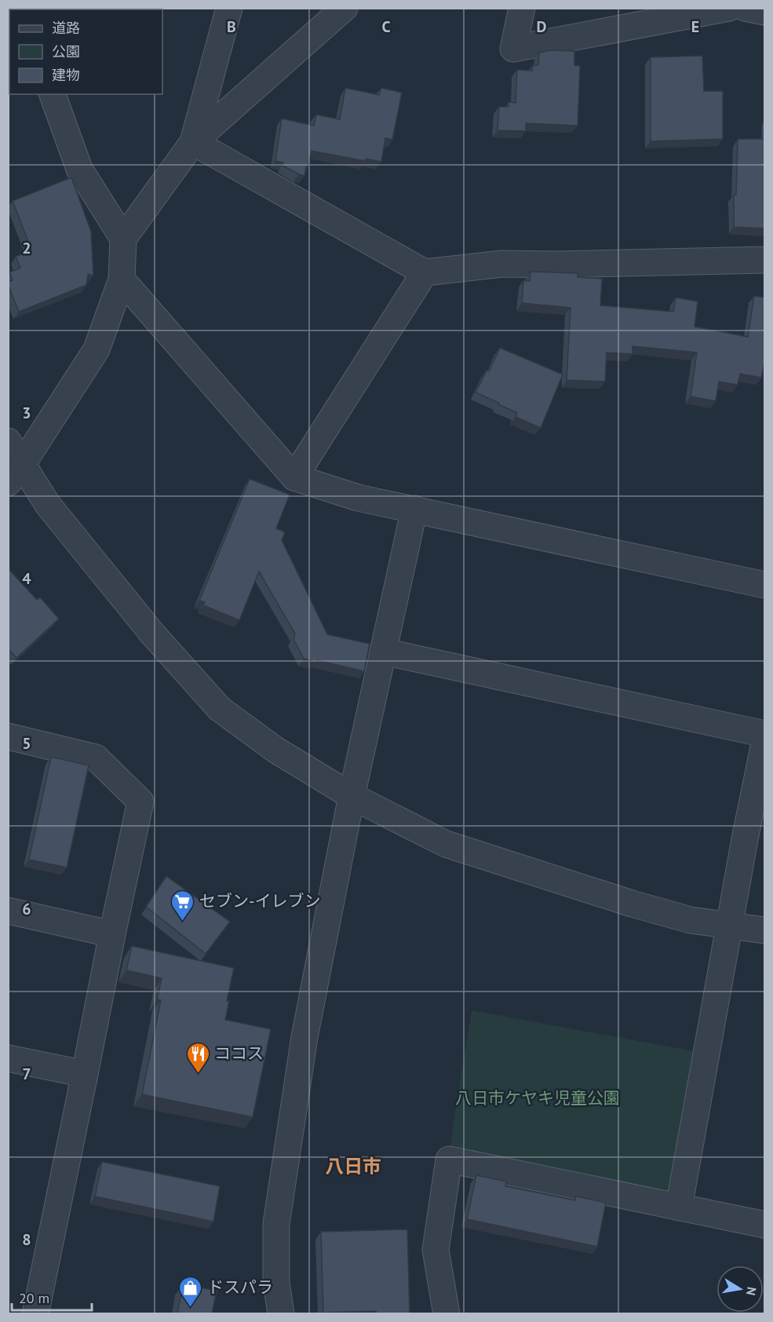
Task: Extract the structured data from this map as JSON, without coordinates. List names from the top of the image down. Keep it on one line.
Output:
{"districts":["八日市"],"parks":["八日市ケヤキ児童公園"],"places":{"supermarket":["セブン-イレブン"],"restaurant":["ココス"],"shop":["ドスパラ"]},"legend":["道路","公園","建物"],"scale_bar":"20 m","north":"right","grid":{"columns":["B","C","D","E"],"rows":["2","3","4","5","6","7","8"]}}
